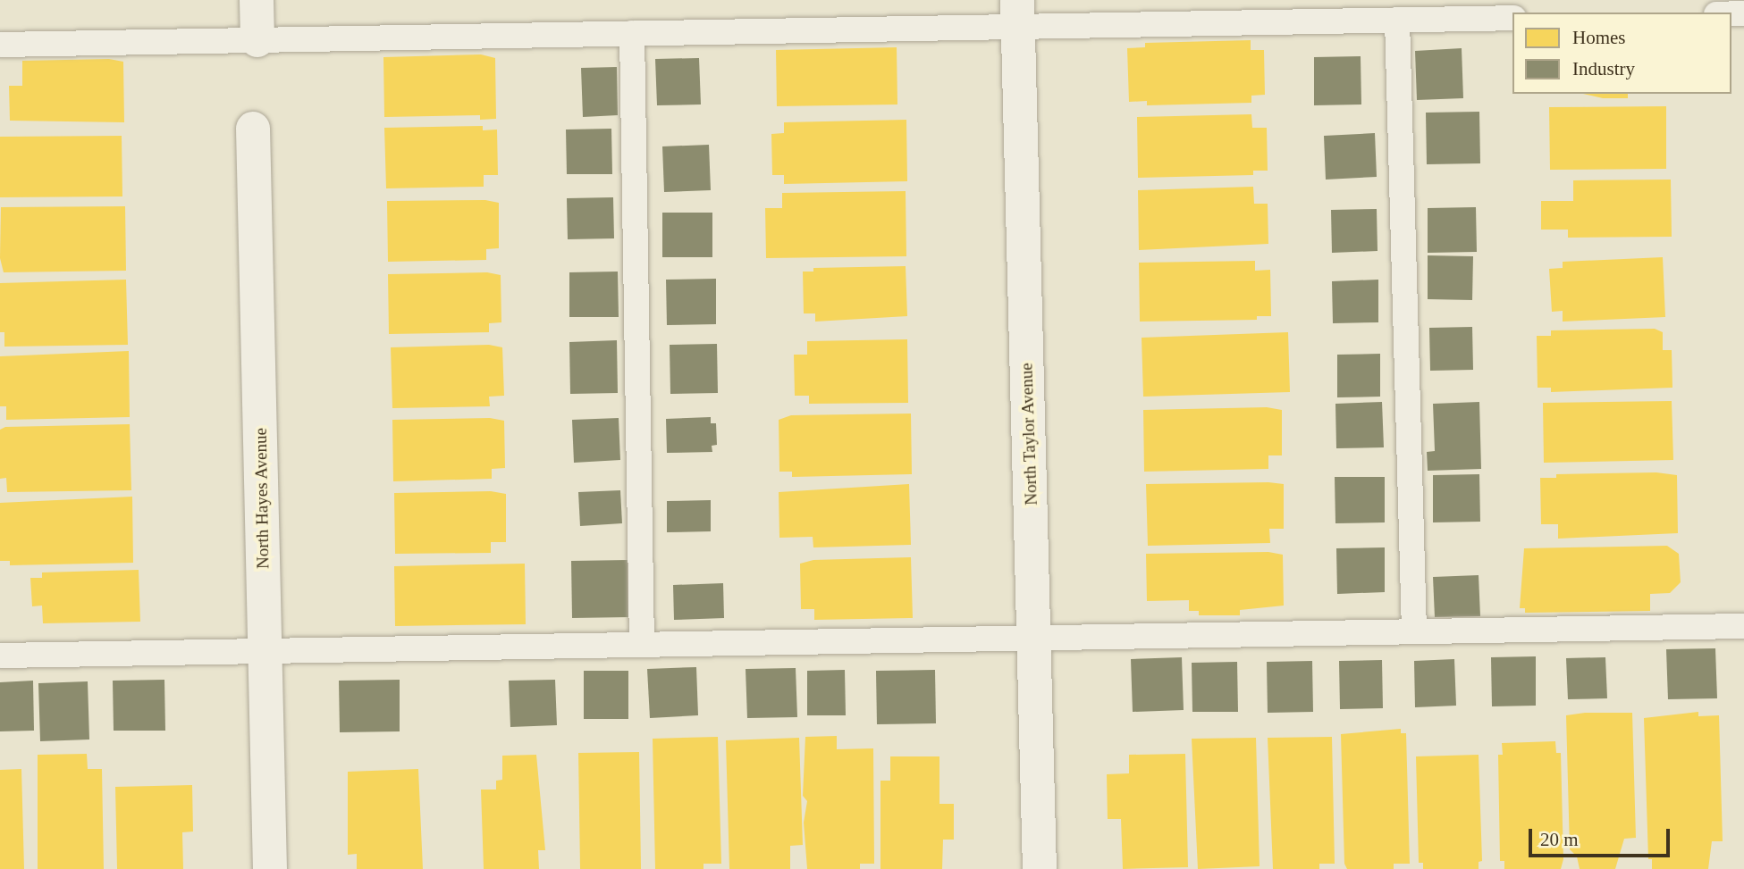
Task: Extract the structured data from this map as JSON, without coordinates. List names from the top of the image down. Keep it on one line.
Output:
{"streets":{"street":["North Taylor Avenue","North Hayes Avenue"]},"legend":["Homes","Industry"],"scale_bar":"20 m"}
